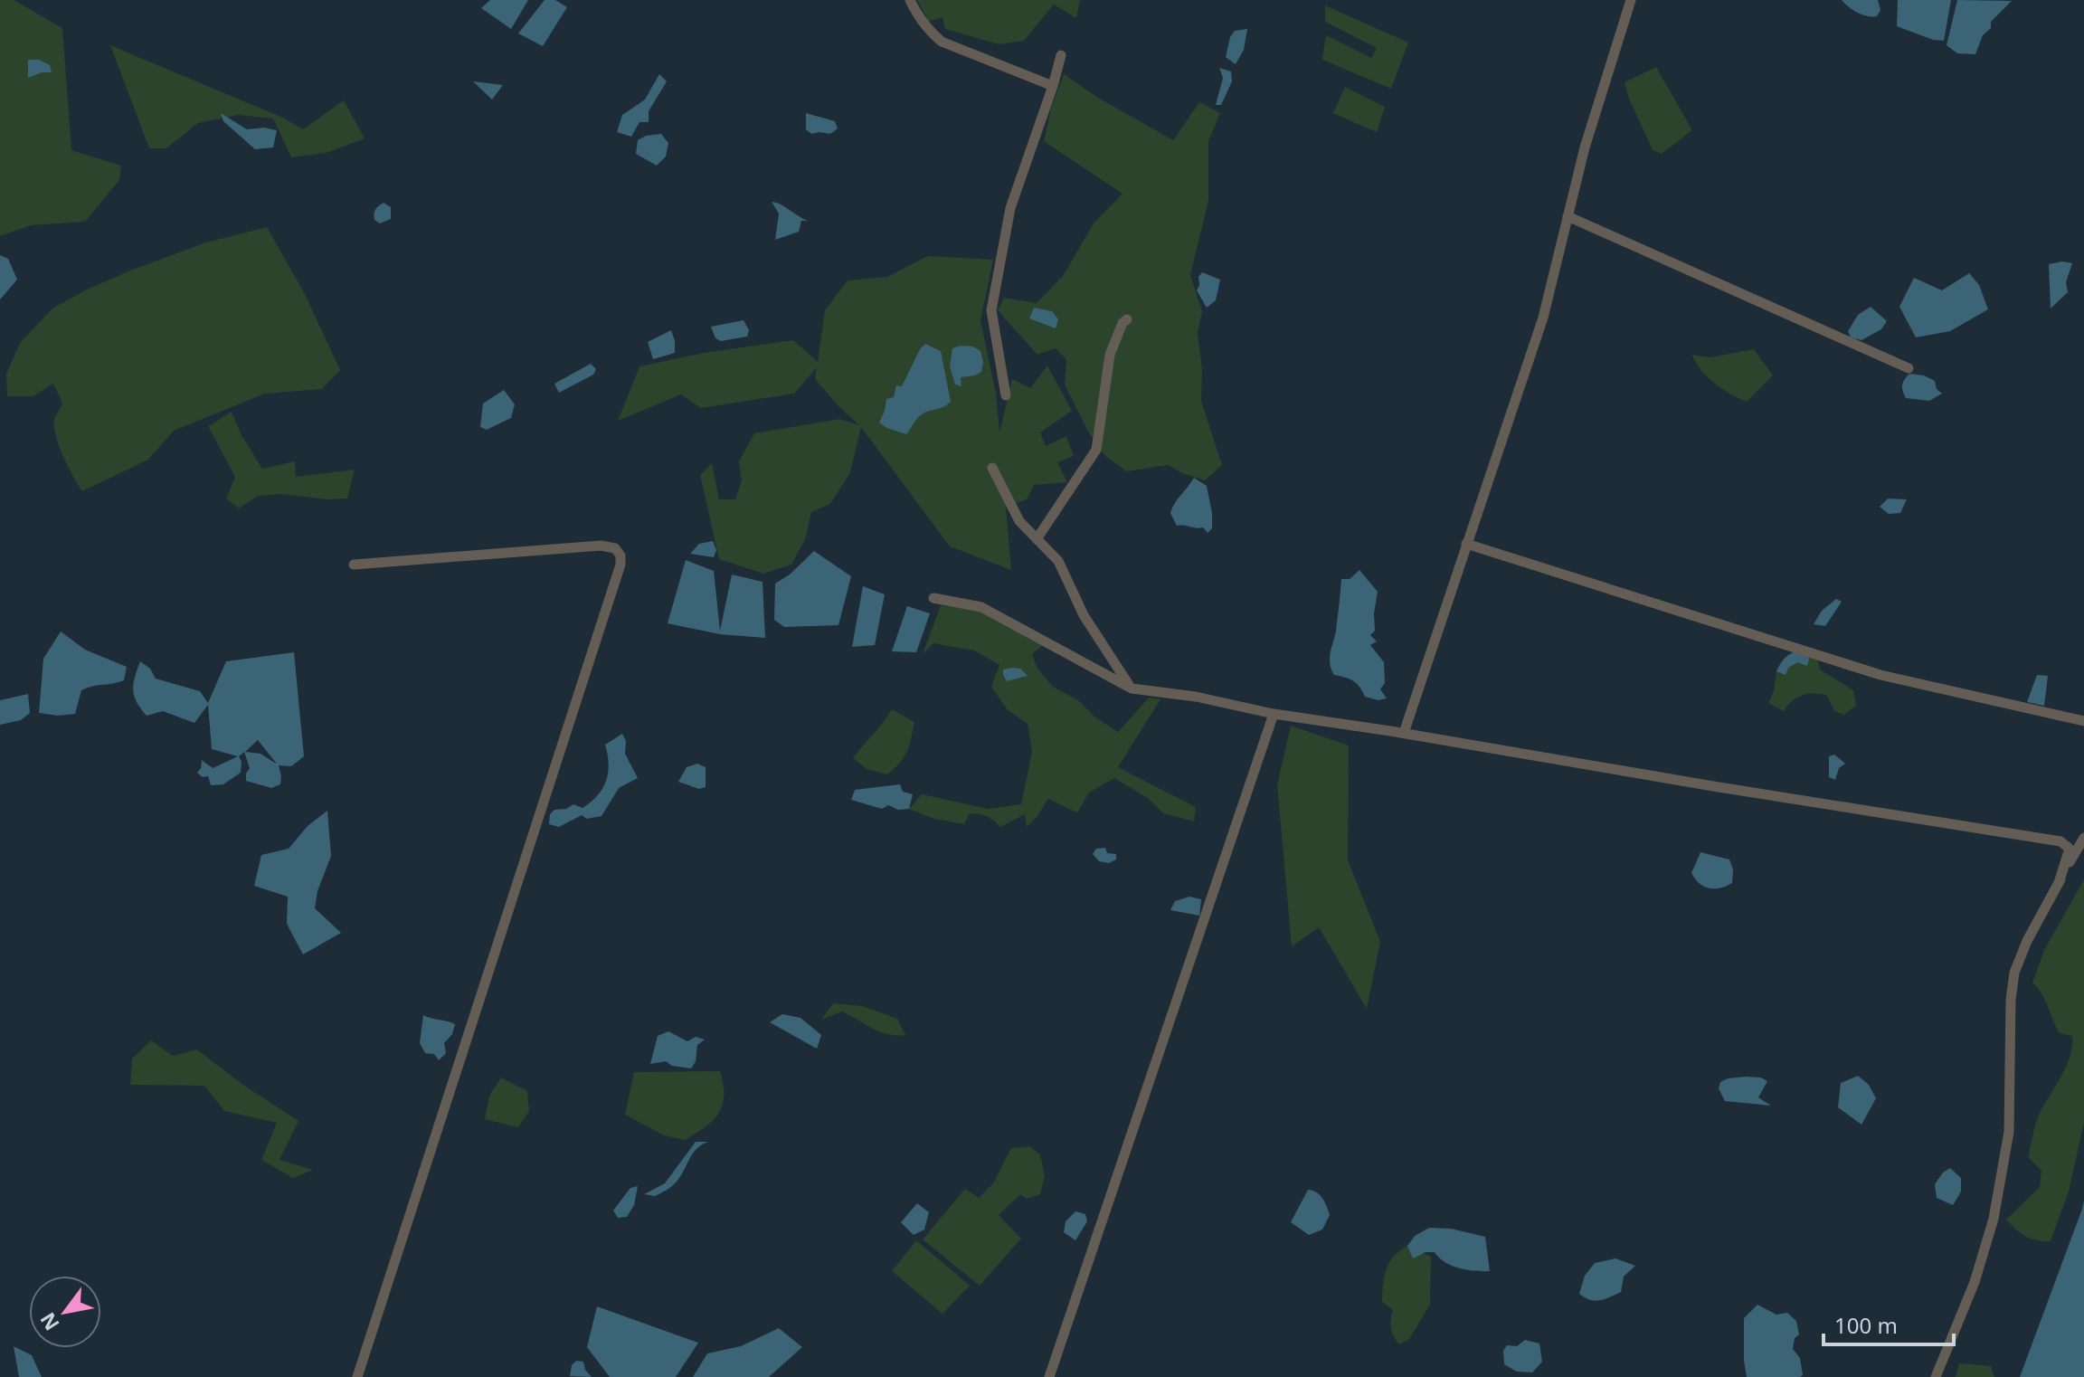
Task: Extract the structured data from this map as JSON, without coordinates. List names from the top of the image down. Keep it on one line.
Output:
{"scale_bar":"100 m","north":"bottom left"}
